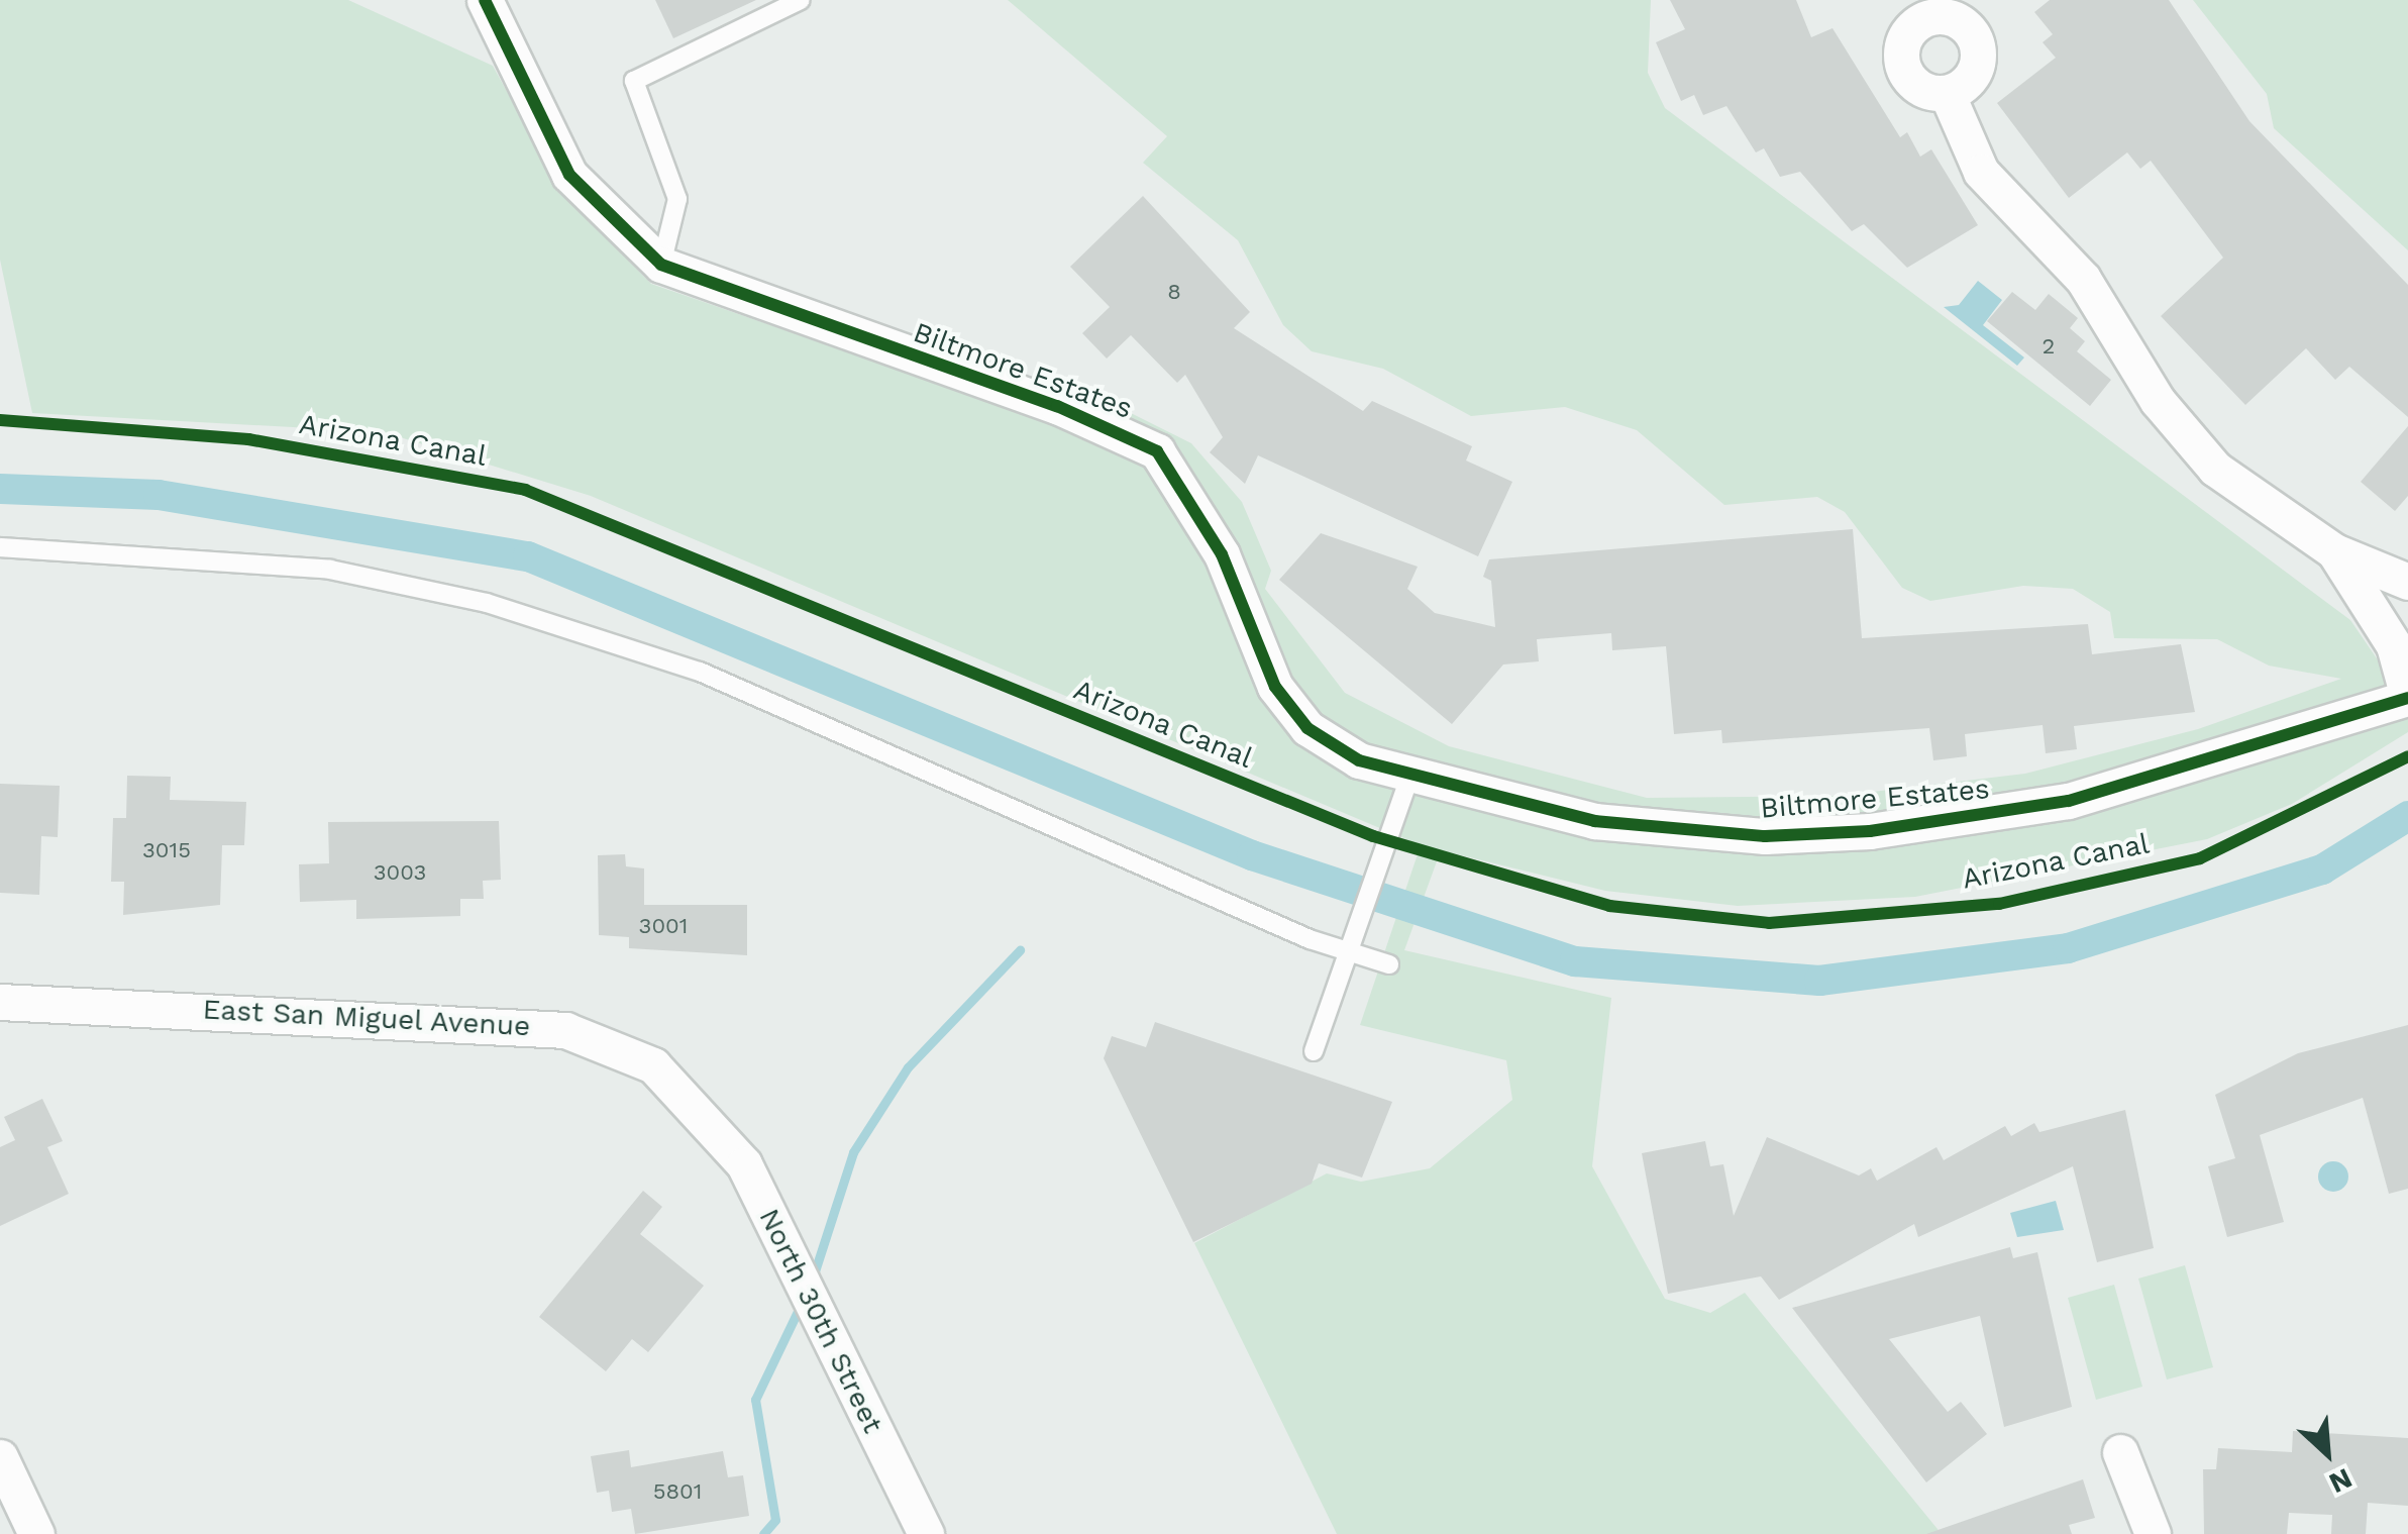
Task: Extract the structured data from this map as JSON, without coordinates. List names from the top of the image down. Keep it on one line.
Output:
{"streets":{"street":["Biltmore Estates","East San Miguel Avenue","North 30th Street"],"cycle path":["Arizona Canal"]},"crossings":[["East San Miguel Avenue","North 30th Street"]],"house_numbers":["8","2","3015","3003","3001","5801"],"north":"bottom right"}
